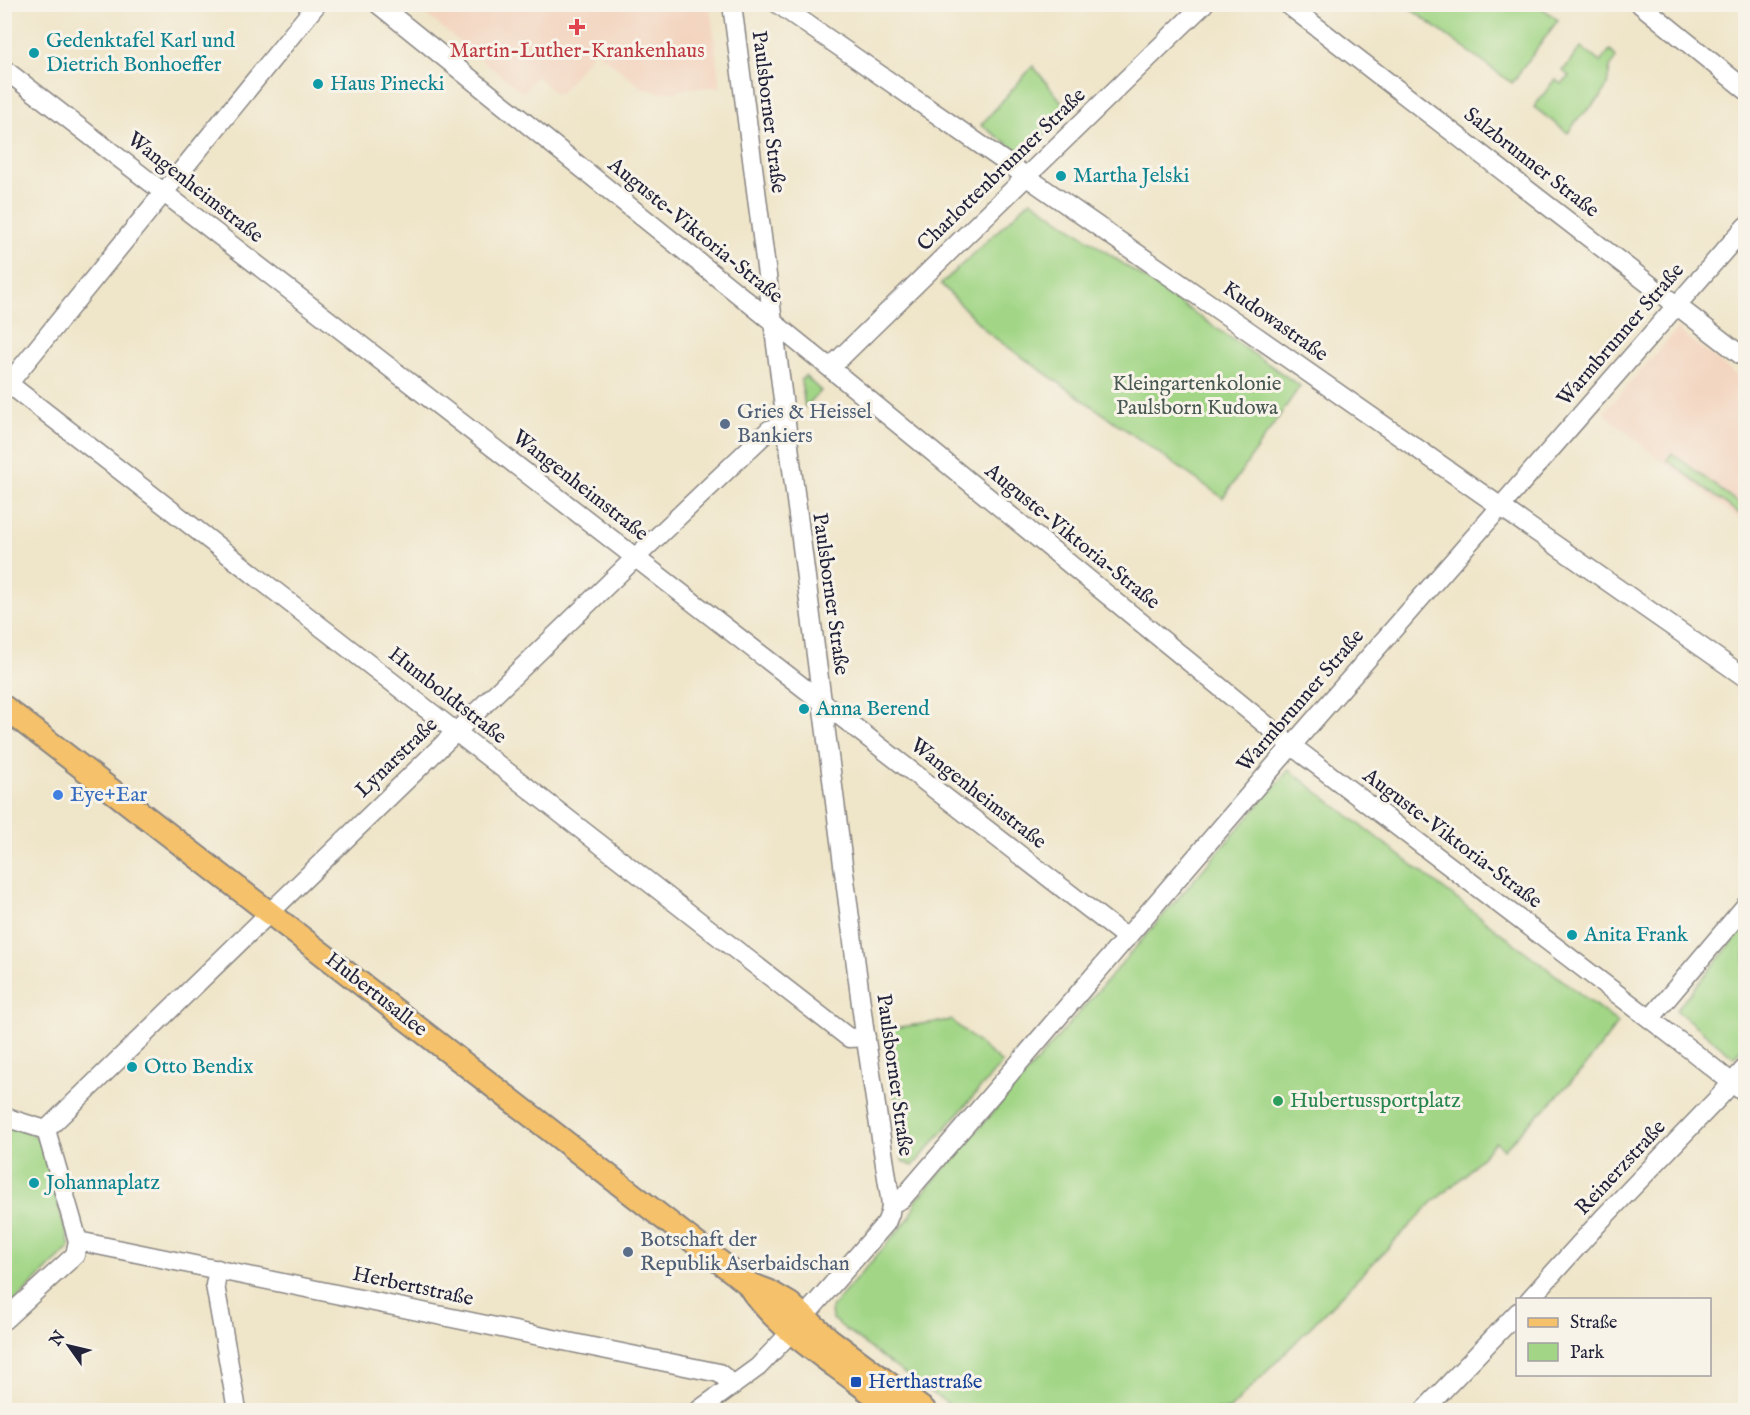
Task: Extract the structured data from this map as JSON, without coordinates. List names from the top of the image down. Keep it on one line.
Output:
{"streets":{"main road":["Hubertusallee"],"street":["Paulsborner Straße","Salzbrunner Straße","Charlottenbrunner Straße","Wangenheimstraße","Auguste-Viktoria-Straße","Kudowastraße","Warmbrunner Straße","Humboldtstraße","Lynarstraße","Reinerzstraße","Herbertstraße"]},"crossings":[["Paulsborner Straße","Wangenheimstraße"],["Paulsborner Straße","Auguste-Viktoria-Straße"],["Paulsborner Straße","Warmbrunner Straße"],["Paulsborner Straße","Humboldtstraße"],["Paulsborner Straße","Lynarstraße"],["Paulsborner Straße","Hubertusallee"],["Salzbrunner Straße","Warmbrunner Straße"],["Charlottenbrunner Straße","Auguste-Viktoria-Straße"],["Charlottenbrunner Straße","Kudowastraße"],["Wangenheimstraße","Warmbrunner Straße"],["Wangenheimstraße","Lynarstraße"],["Auguste-Viktoria-Straße","Warmbrunner Straße"],["Auguste-Viktoria-Straße","Reinerzstraße"],["Kudowastraße","Warmbrunner Straße"],["Humboldtstraße","Lynarstraße"],["Lynarstraße","Hubertusallee"]],"parks":["Kleingartenkolonie Paulsborn Kudowa"],"places":{"health":["Martin-Luther-Krankenhaus"],"other":["Gedenktafel Karl und Dietrich Bonhoeffer","Haus Pinecki","Martha Jelski","Gries & Heissel Bankiers","Anna Berend","Eye+Ear","Anita Frank","Otto Bendix","Hubertussportplatz","Johannaplatz","Botschaft der Republik Aserbaidschan"],"transit":["Herthastraße"]},"legend":["Straße","Park"],"north":"top left"}
